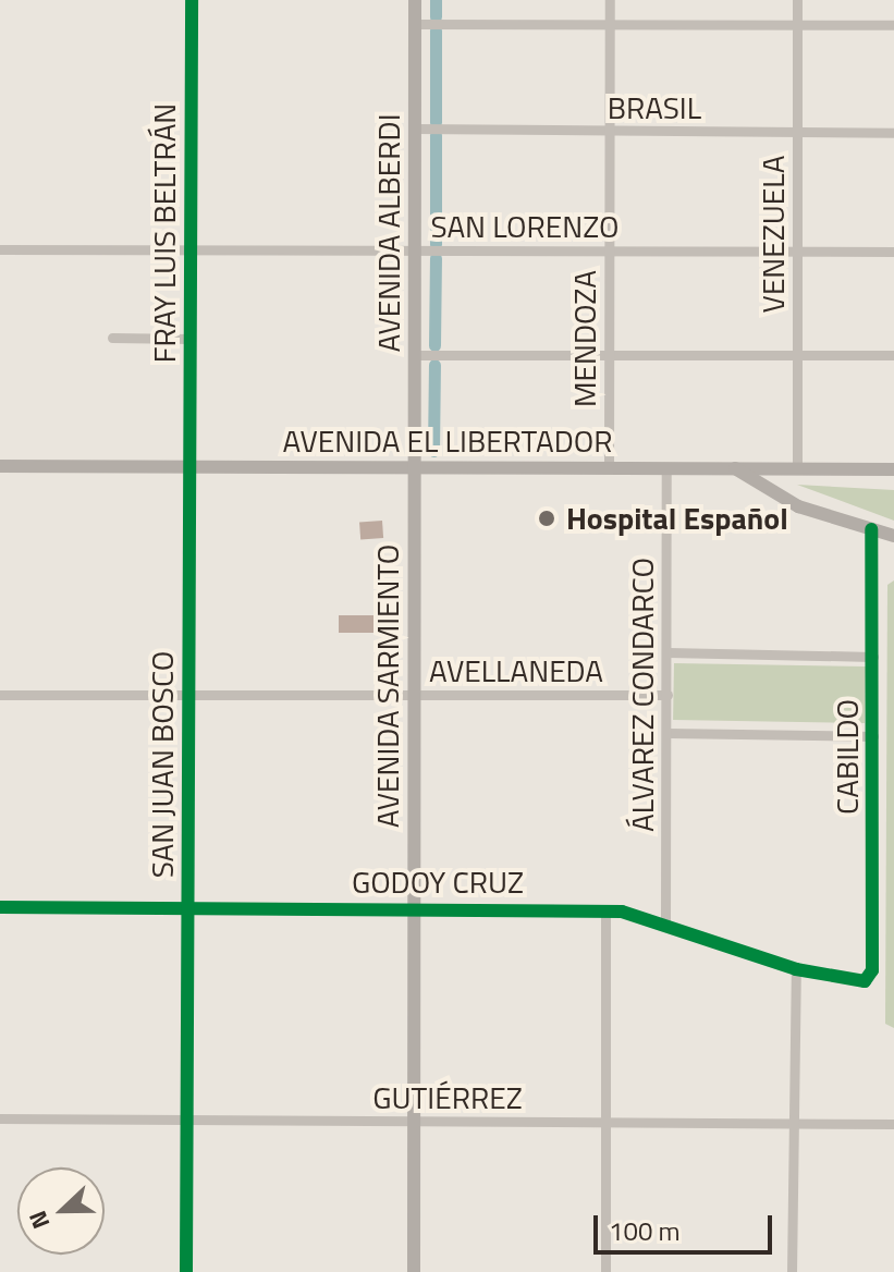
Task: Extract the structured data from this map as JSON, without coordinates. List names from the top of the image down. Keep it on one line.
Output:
{"streets":{"main road":["AVENIDA ALBERDI","AVENIDA EL LIBERTADOR","AVENIDA SARMIENTO"],"street":["BRASIL","SAN LORENZO","FRAY LUIS BELTRÁN","VENEZUELA","MENDOZA","AVELLANEDA","ÁLVAREZ CONDARCO","CABILDO","SAN JUAN BOSCO","GODOY CRUZ","GUTIÉRREZ"]},"crossings":[["BRASIL","AVENIDA ALBERDI"],["BRASIL","VENEZUELA"],["BRASIL","MENDOZA"],["SAN LORENZO","FRAY LUIS BELTRÁN"],["SAN LORENZO","AVENIDA ALBERDI"],["SAN LORENZO","VENEZUELA"],["SAN LORENZO","MENDOZA"],["FRAY LUIS BELTRÁN","AVENIDA EL LIBERTADOR"],["FRAY LUIS BELTRÁN","SAN JUAN BOSCO"],["AVENIDA ALBERDI","AVENIDA EL LIBERTADOR"],["AVENIDA ALBERDI","AVENIDA SARMIENTO"],["VENEZUELA","AVENIDA EL LIBERTADOR"],["MENDOZA","AVENIDA EL LIBERTADOR"],["AVENIDA EL LIBERTADOR","AVENIDA SARMIENTO"],["AVENIDA EL LIBERTADOR","ÁLVAREZ CONDARCO"],["AVENIDA EL LIBERTADOR","SAN JUAN BOSCO"],["AVELLANEDA","AVENIDA SARMIENTO"],["AVELLANEDA","ÁLVAREZ CONDARCO"],["AVELLANEDA","SAN JUAN BOSCO"],["AVENIDA SARMIENTO","GODOY CRUZ"],["AVENIDA SARMIENTO","GUTIÉRREZ"],["ÁLVAREZ CONDARCO","GODOY CRUZ"],["CABILDO","GODOY CRUZ"],["SAN JUAN BOSCO","GODOY CRUZ"],["SAN JUAN BOSCO","GUTIÉRREZ"]],"places":["Hospital Español"],"scale_bar":"100 m","north":"left"}
